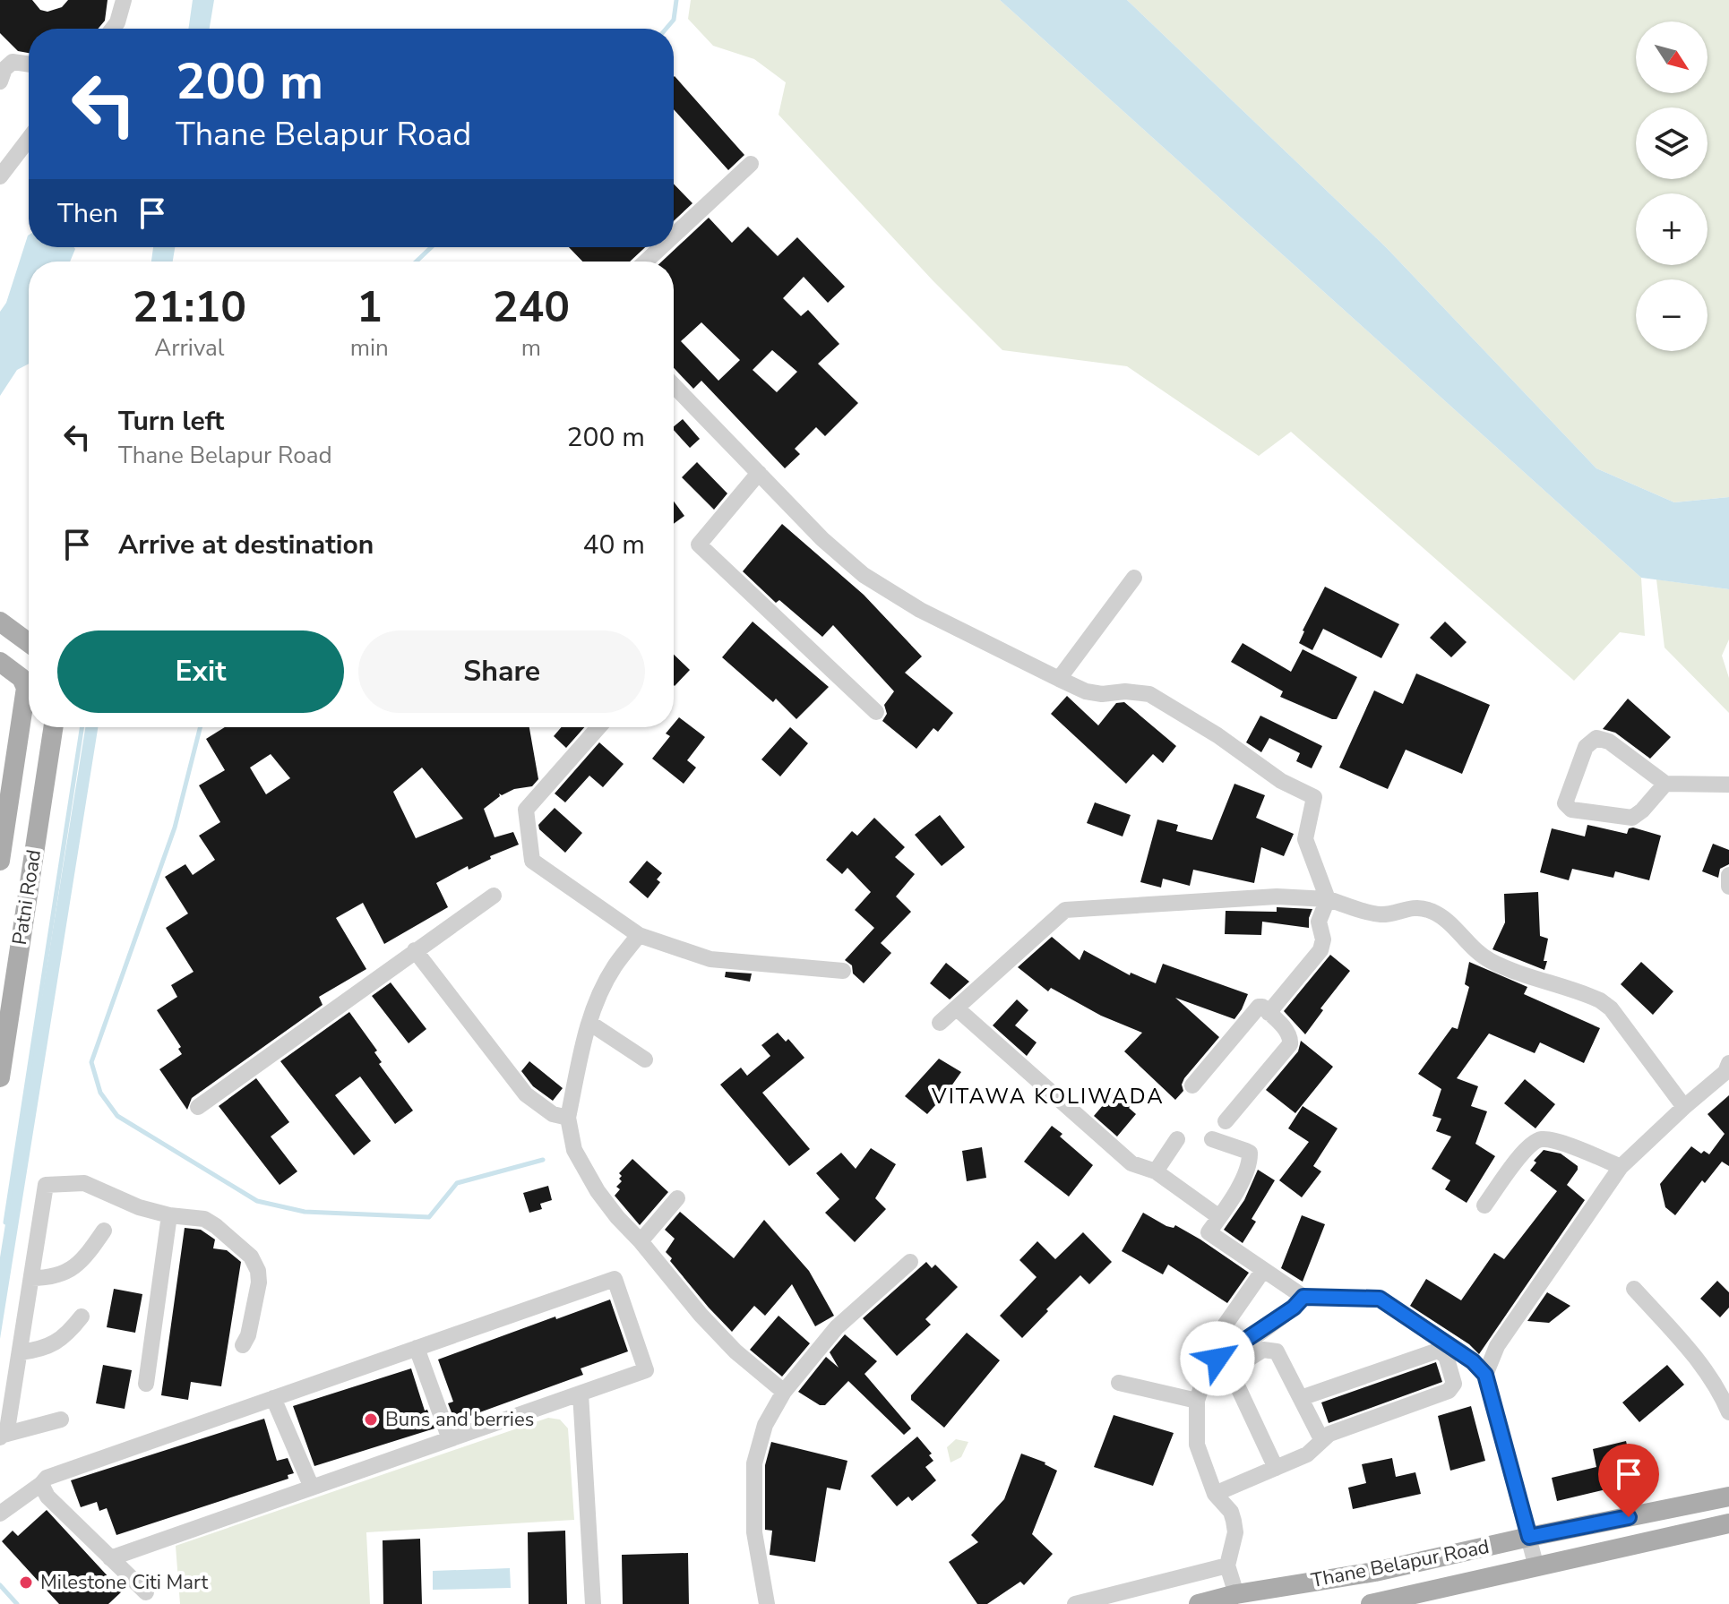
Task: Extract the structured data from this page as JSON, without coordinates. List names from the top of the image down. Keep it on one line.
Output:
{"streets":{"main road":["Patni Road","Thane Belapur Road"]},"districts":["VITAWA KOLIWADA"],"places":["Buns and berries","Milestone Citi Mart"],"north":"bottom right","page":{"map_buttons":["+","−"],"turn":["200 m","Thane Belapur Road"],"then":"Then","eta":["21:10","Arrival","1","min","240","m"],"list":[{"name":"Turn left","note":"Thane Belapur Road","value":"200 m"},{"name":"Arrive at destination","value":"40 m"}],"buttons":["Exit","Share"]}}
